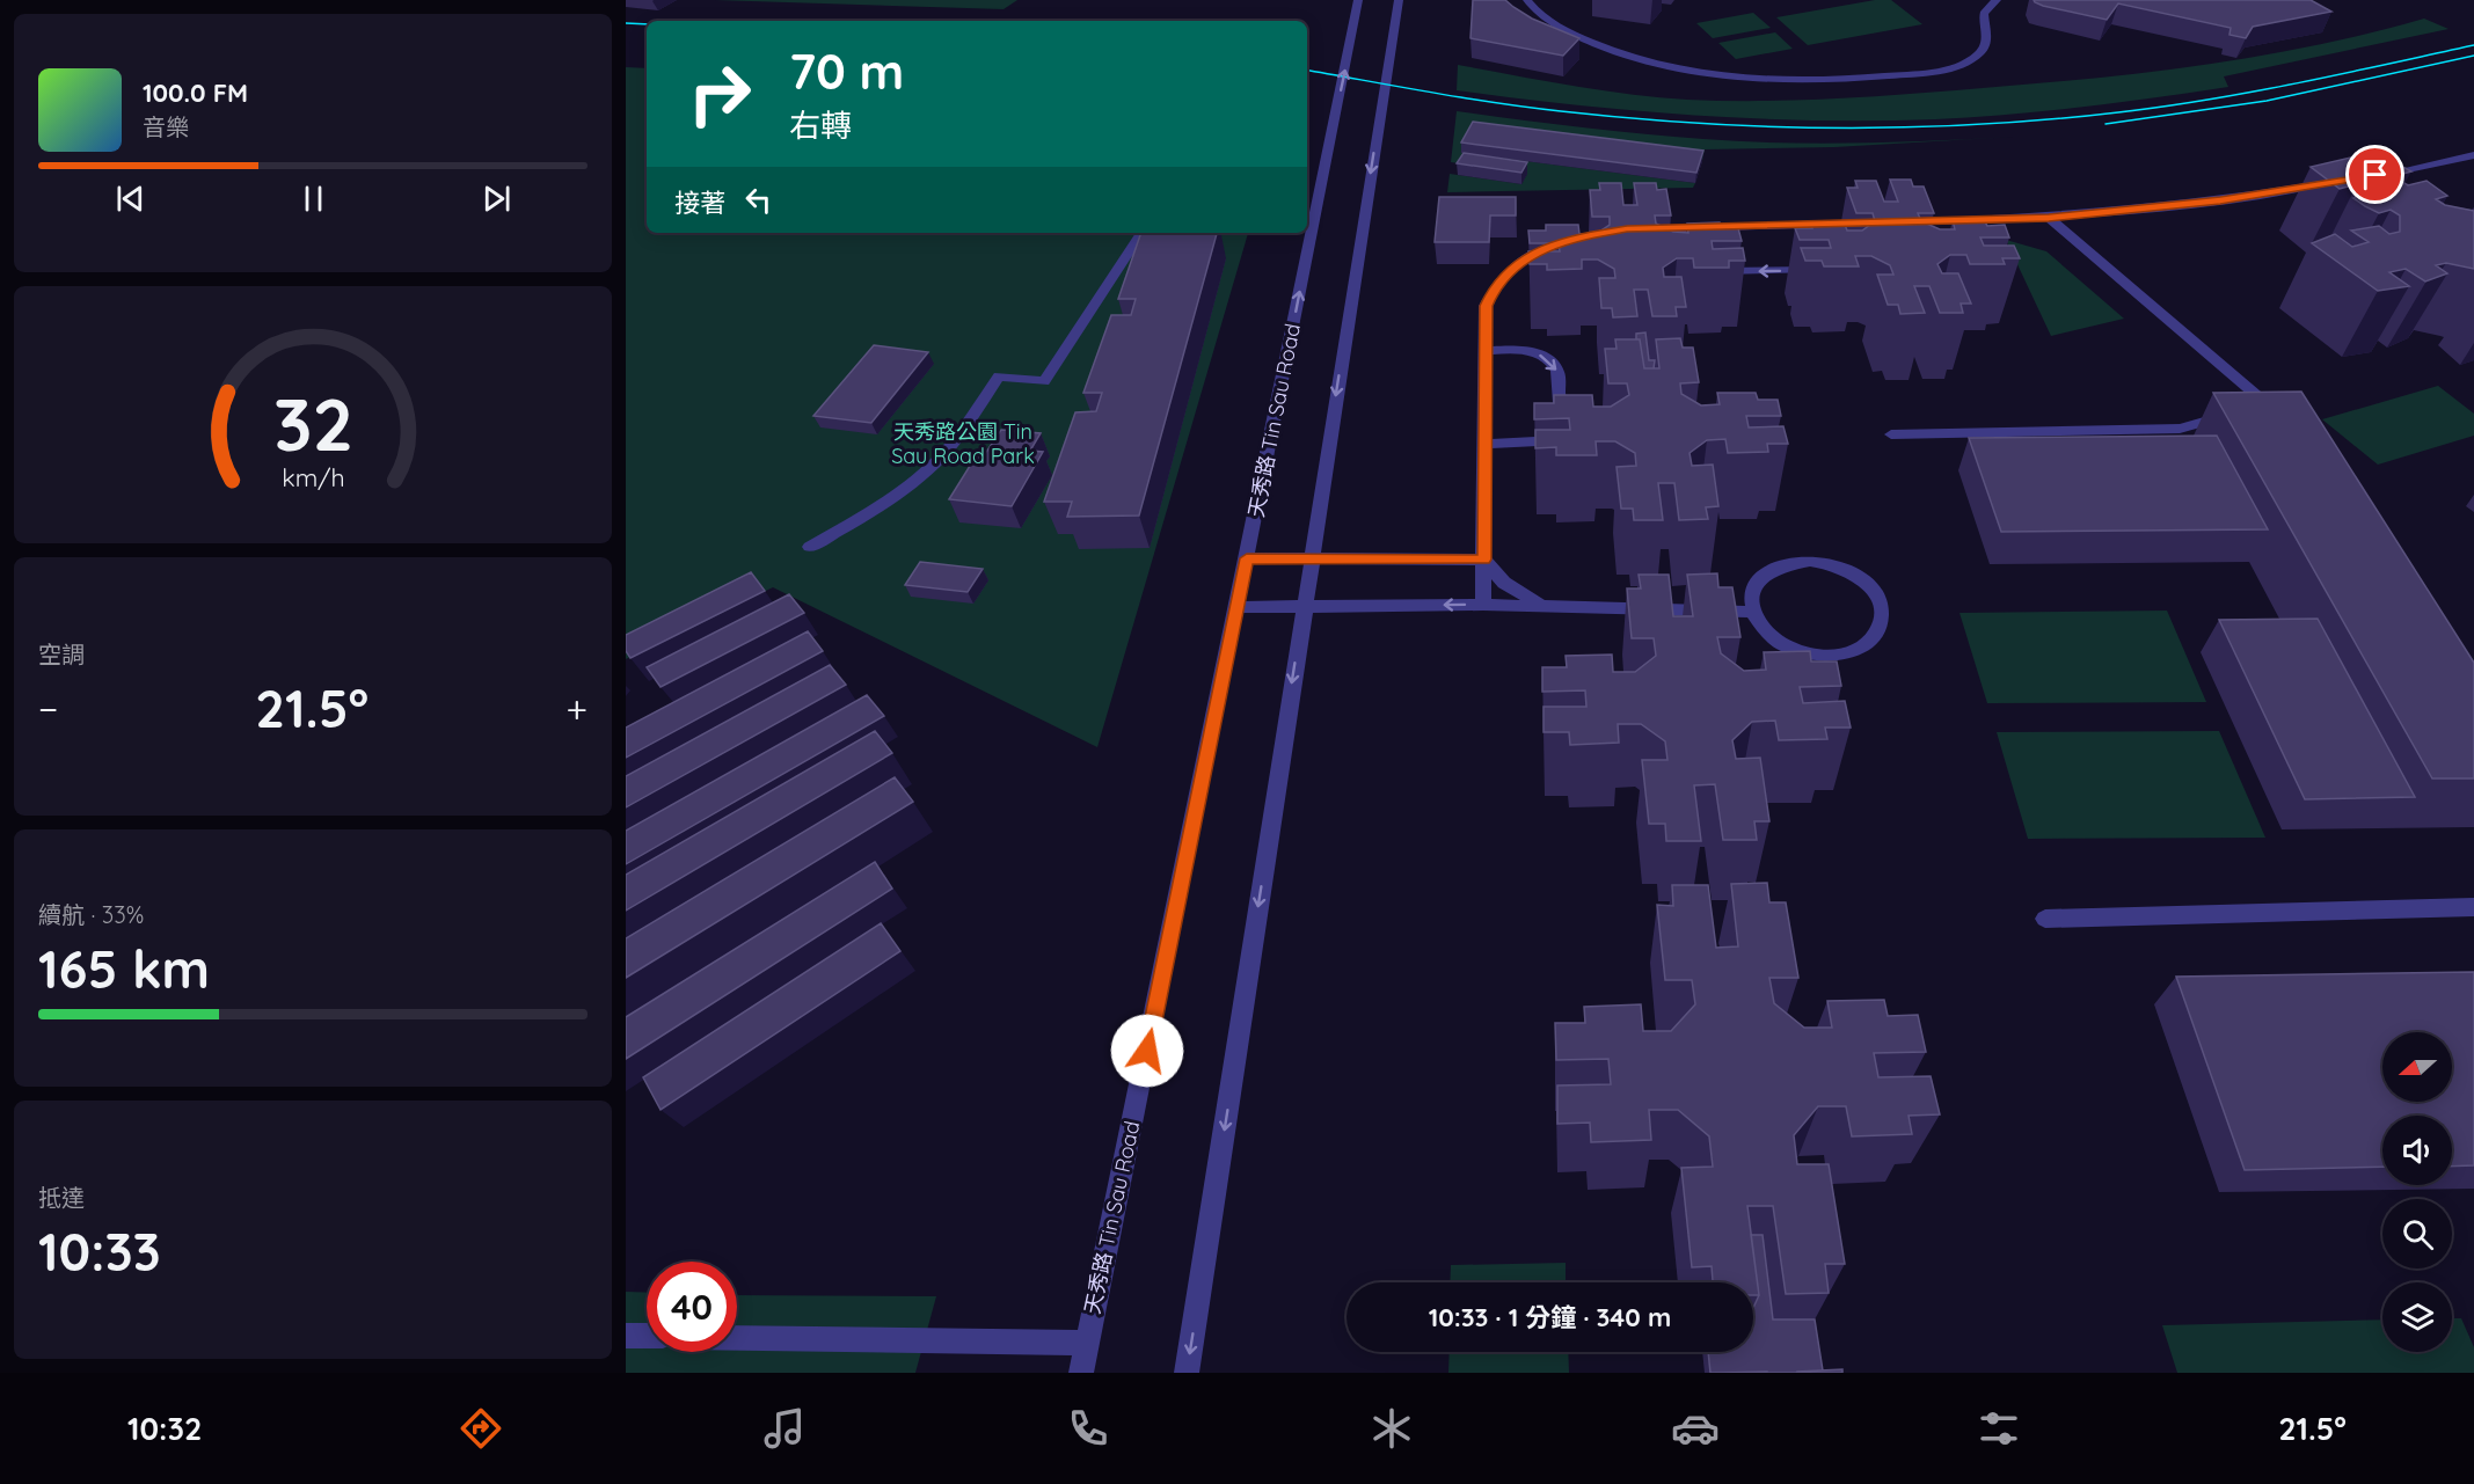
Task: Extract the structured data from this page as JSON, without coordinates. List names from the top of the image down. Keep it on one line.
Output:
{"streets":{"street":["天秀路 Tin Sau Road"]},"parks":["天秀路公園 Tin Sau Road Park"],"north":"left","page":{"turn":["70 m","右轉"],"song":["100.0 FM","音樂"],"then":"接著","tile":["空調",["續航 · 33%","165 km"],["抵達","10:33"]],"heat":["−","21.5°","+"],"limit":"40","trip":"10:33 · 1 分鐘 · 340 m","tabs":["10:32","21.5°"],"gauge":["32","km/h"]}}
